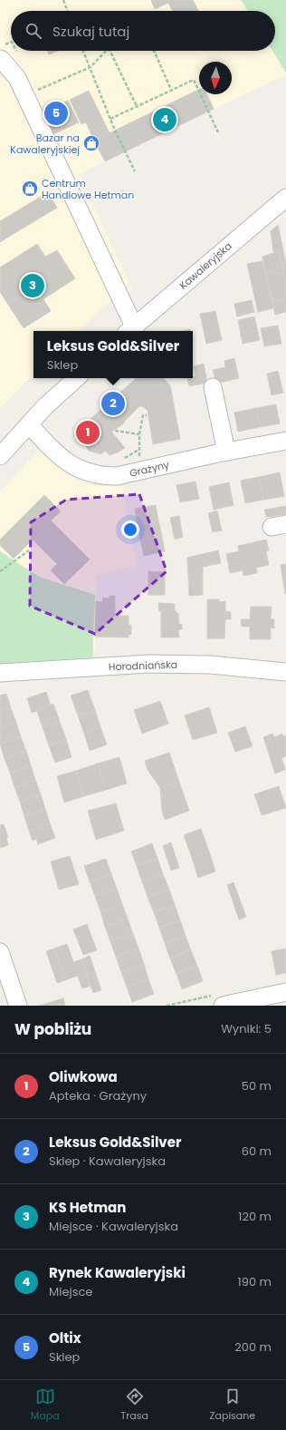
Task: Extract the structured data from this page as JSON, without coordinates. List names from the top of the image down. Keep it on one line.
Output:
{"streets":{"street":["Kawaleryjska","Grażyny","Horodniańska"]},"places":{"shop":["Bazar na Kawaleryjskiej","Centrum Handlowe Hetman"]},"north":"bottom","page":{"search":"Szukaj tutaj","pins":["5","4","3","2","1"],"popup":["Leksus Gold&Silver","Sklep"],"heading":["W pobliżu","Wyniki: 5"],"list":[{"mark":"1","name":"Oliwkowa","note":"Apteka · Grażyny","value":"50 m"},{"mark":"2","name":"Leksus Gold&Silver","note":"Sklep · Kawaleryjska","value":"60 m"},{"mark":"3","name":"KS Hetman","note":"Miejsce · Kawaleryjska","value":"120 m"},{"mark":"4","name":"Rynek Kawaleryjski","note":"Miejsce","value":"190 m"},{"mark":"5","name":"Oltix","note":"Sklep","value":"200 m"}],"nav":["Mapa","Trasa","Zapisane"]}}
